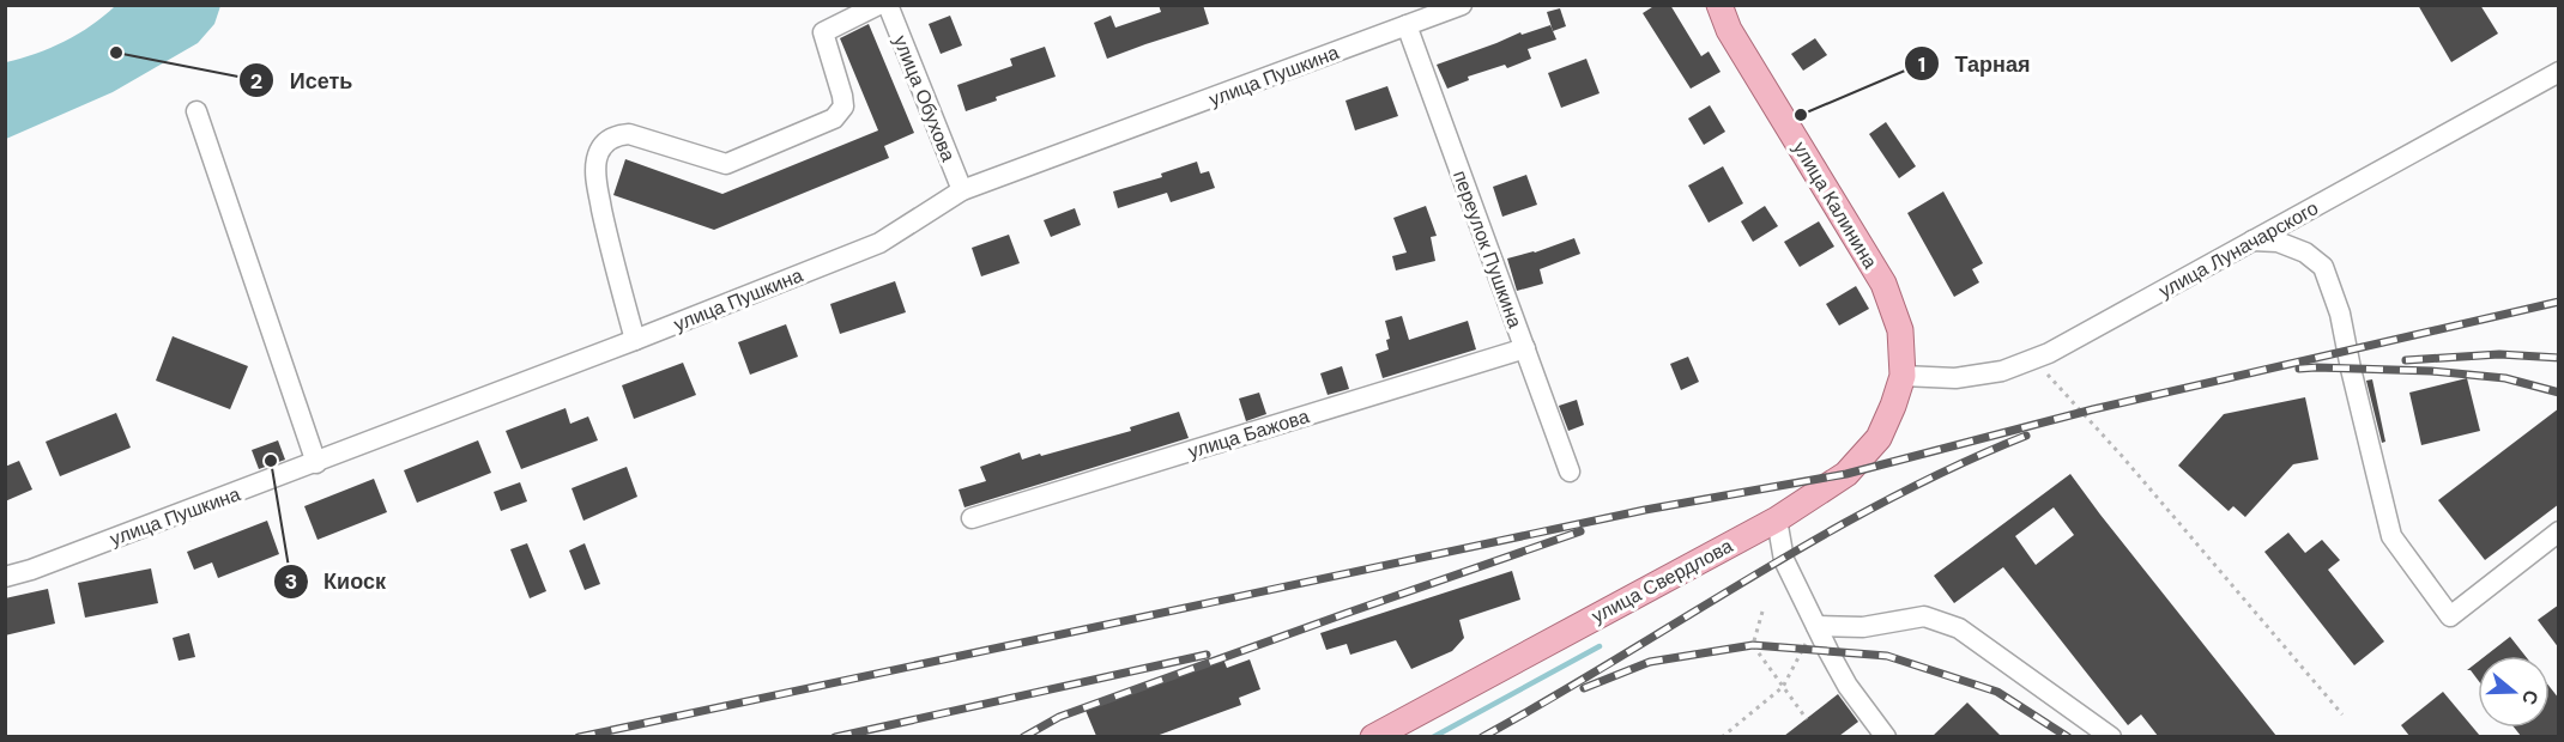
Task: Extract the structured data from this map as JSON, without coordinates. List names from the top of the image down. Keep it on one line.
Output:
{"streets":{"main road":["улица Калинина","улица Свердлова"],"street":["улица Пушкина","улица Обухова","переулок Пушкина","улица Луначарского","улица Бажова"]},"crossings":[["улица Пушкина","улица Обухова"],["улица Пушкина","переулок Пушкина"],["улица Калинина","улица Луначарского"],["улица Калинина","улица Свердлова"],["переулок Пушкина","улица Бажова"],["улица Луначарского","улица Свердлова"]],"places":["Исеть","Тарная","Киоск"],"north":"right"}
